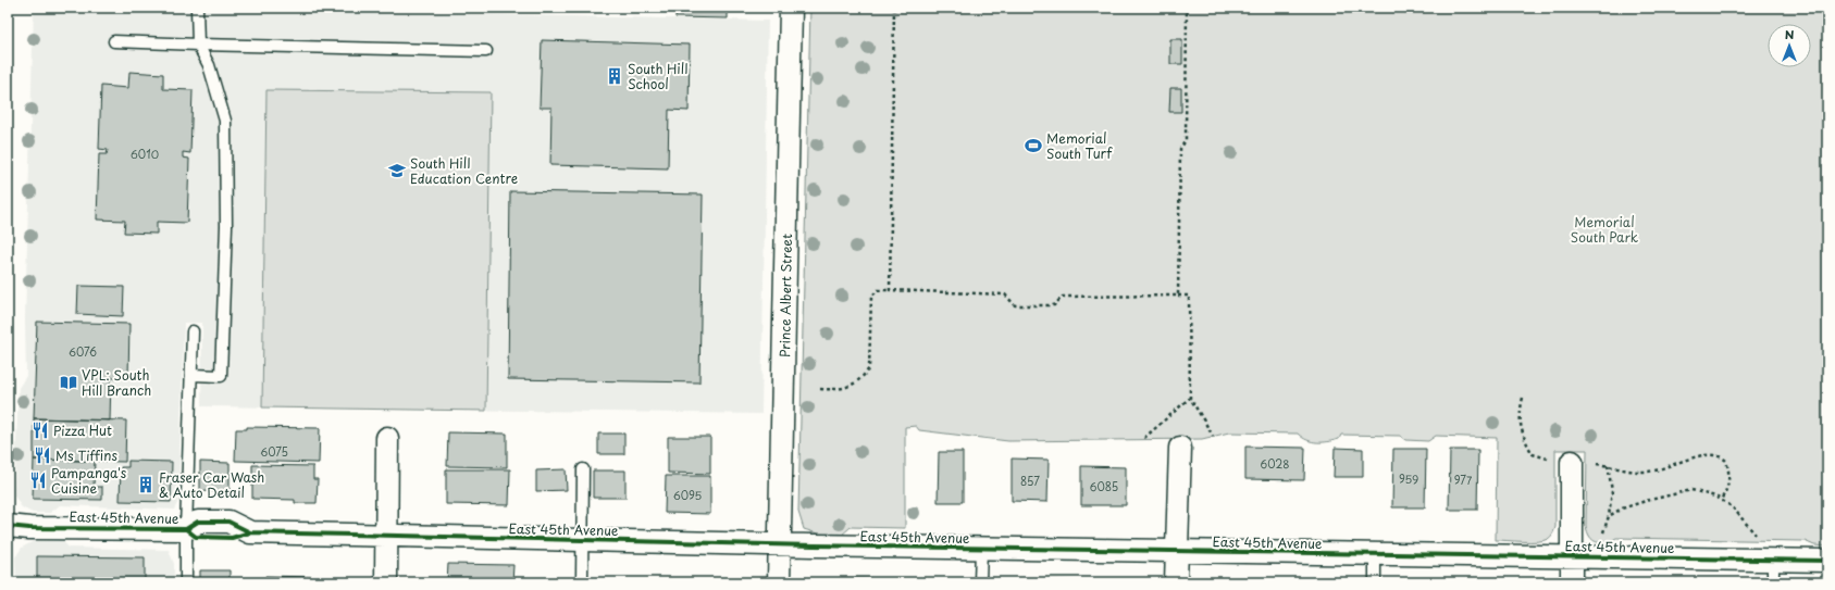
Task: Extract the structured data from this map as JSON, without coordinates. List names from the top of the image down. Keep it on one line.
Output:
{"streets":{"street":["Prince Albert Street","East 45th Avenue"]},"crossings":[["Prince Albert Street","East 45th Avenue"]],"parks":["Memorial South Park"],"places":{"building":["South Hill School","Fraser Car Wash & Auto Detail"],"sports":["Memorial South Turf"],"school or university":["South Hill Education Centre"],"library":["VPL: South Hill Branch"],"restaurant":["Pizza Hut","Ms Tiffins","Pampanga's Cuisine"]},"house_numbers":["6010","6076","6075","6028","959","977","857","6085","6095"],"north":"top"}
